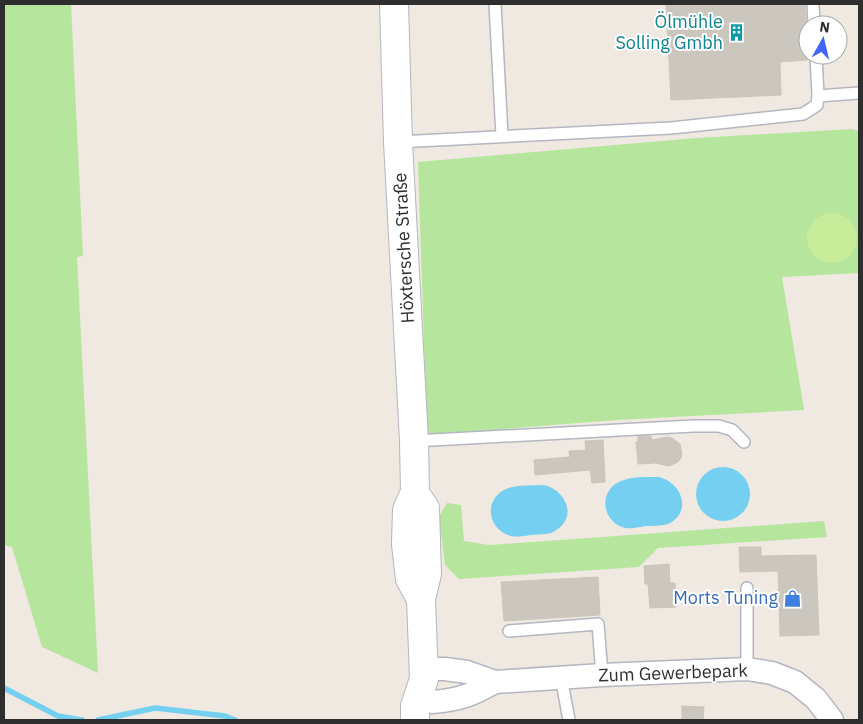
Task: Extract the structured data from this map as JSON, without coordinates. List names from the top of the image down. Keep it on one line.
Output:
{"streets":{"street":["Höxtersche Straße","Zum Gewerbepark"]},"crossings":[["Höxtersche Straße","Zum Gewerbepark"]],"places":{"building":["Ölmühle Solling Gmbh"],"shop":["Morts Tuning"]},"north":"top"}
